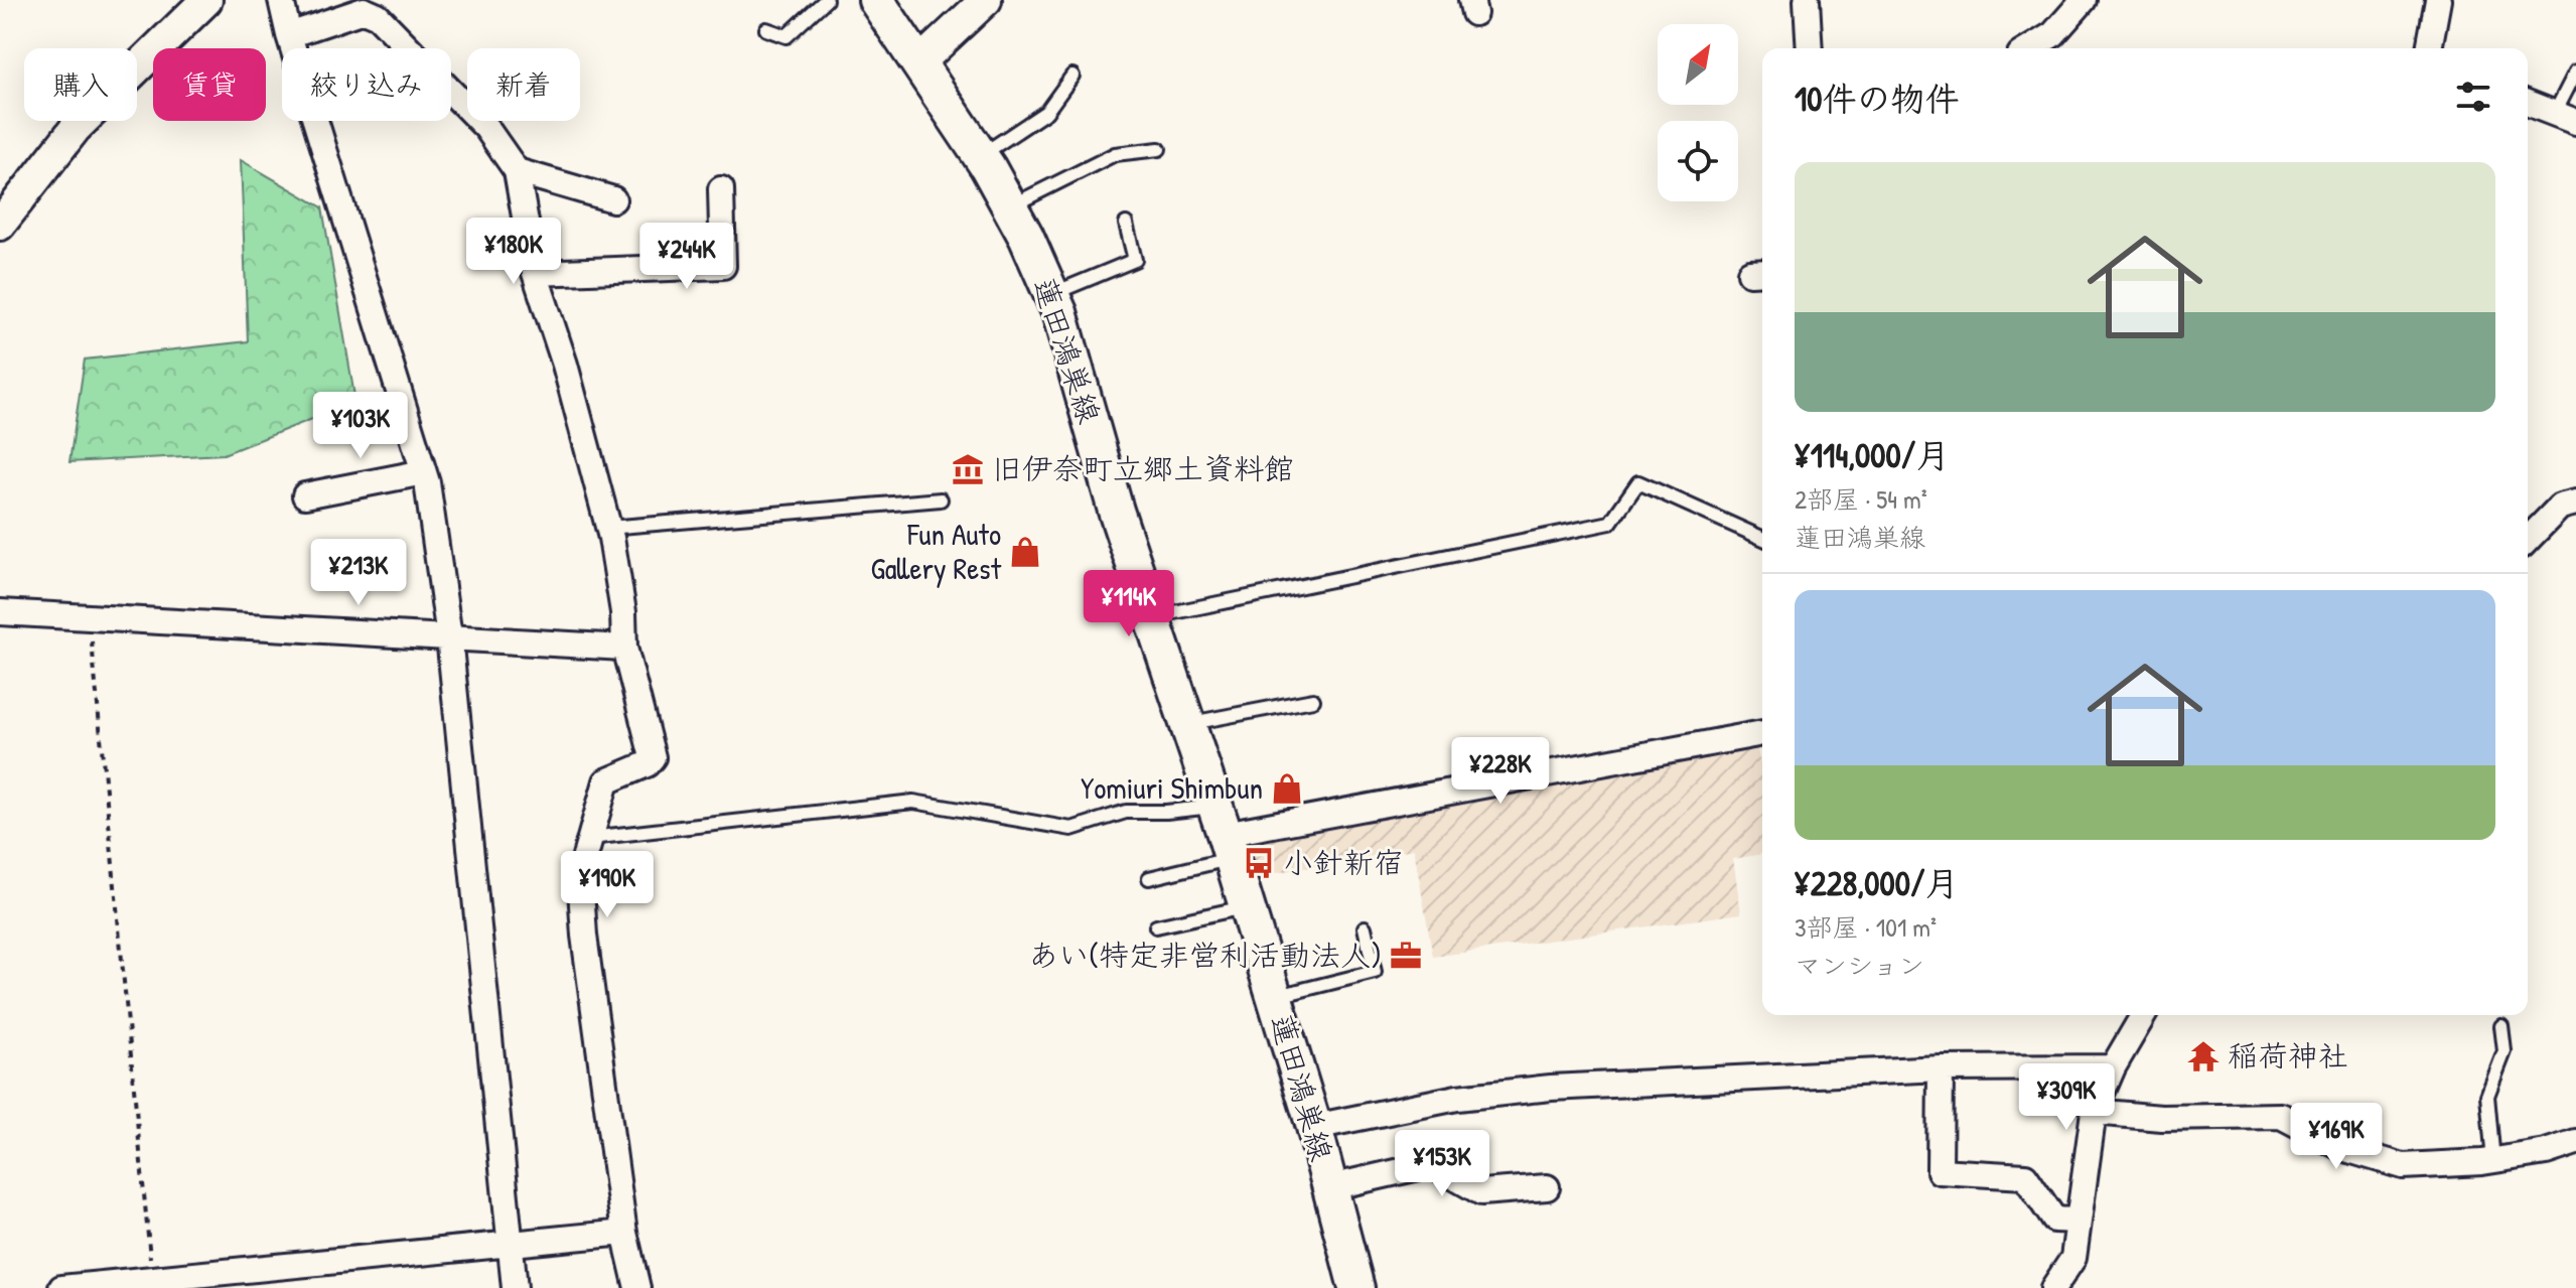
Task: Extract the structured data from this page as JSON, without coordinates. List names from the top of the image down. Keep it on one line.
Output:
{"streets":{"main road":["蓮田鴻巣線"]},"places":{"museum":["旧伊奈町立郷土資料館"],"shop":["Fun Auto Gallery Rest","Yomiuri Shimbun"],"bus stop":["小針新宿"],"office":["あい(特定非営利活動法人)"],"temple":["稲荷神社"]},"north":"top right","page":{"chip":["購入","賃貸","絞り込み","新着"],"heading":"10件の物件","list":[{"name":"¥114,000/月","note":"2部屋 · 54 m² · 蓮田鴻巣線"},{"name":"¥228,000/月","note":"3部屋 · 101 m² · マンション"}],"price":["¥180K","¥244K","¥103K","¥213K","¥114K","¥228K","¥190K","¥309K","¥169K","¥153K"]}}
